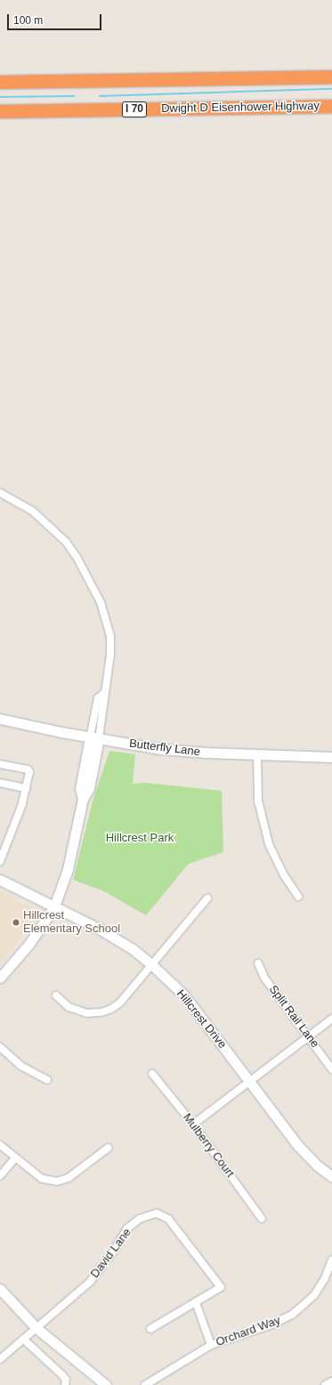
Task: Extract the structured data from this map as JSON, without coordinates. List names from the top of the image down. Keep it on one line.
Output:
{"streets":{"highway":["Dwight D Eisenhower Highway","I 70"],"street":["Butterfly Lane","Split Rail Lane","Hillcrest Drive","Mulberry Court","David Lane","Orchard Way"]},"parks":["Hillcrest Park"],"places":["Hillcrest Elementary School"],"scale_bar":"100 m"}
